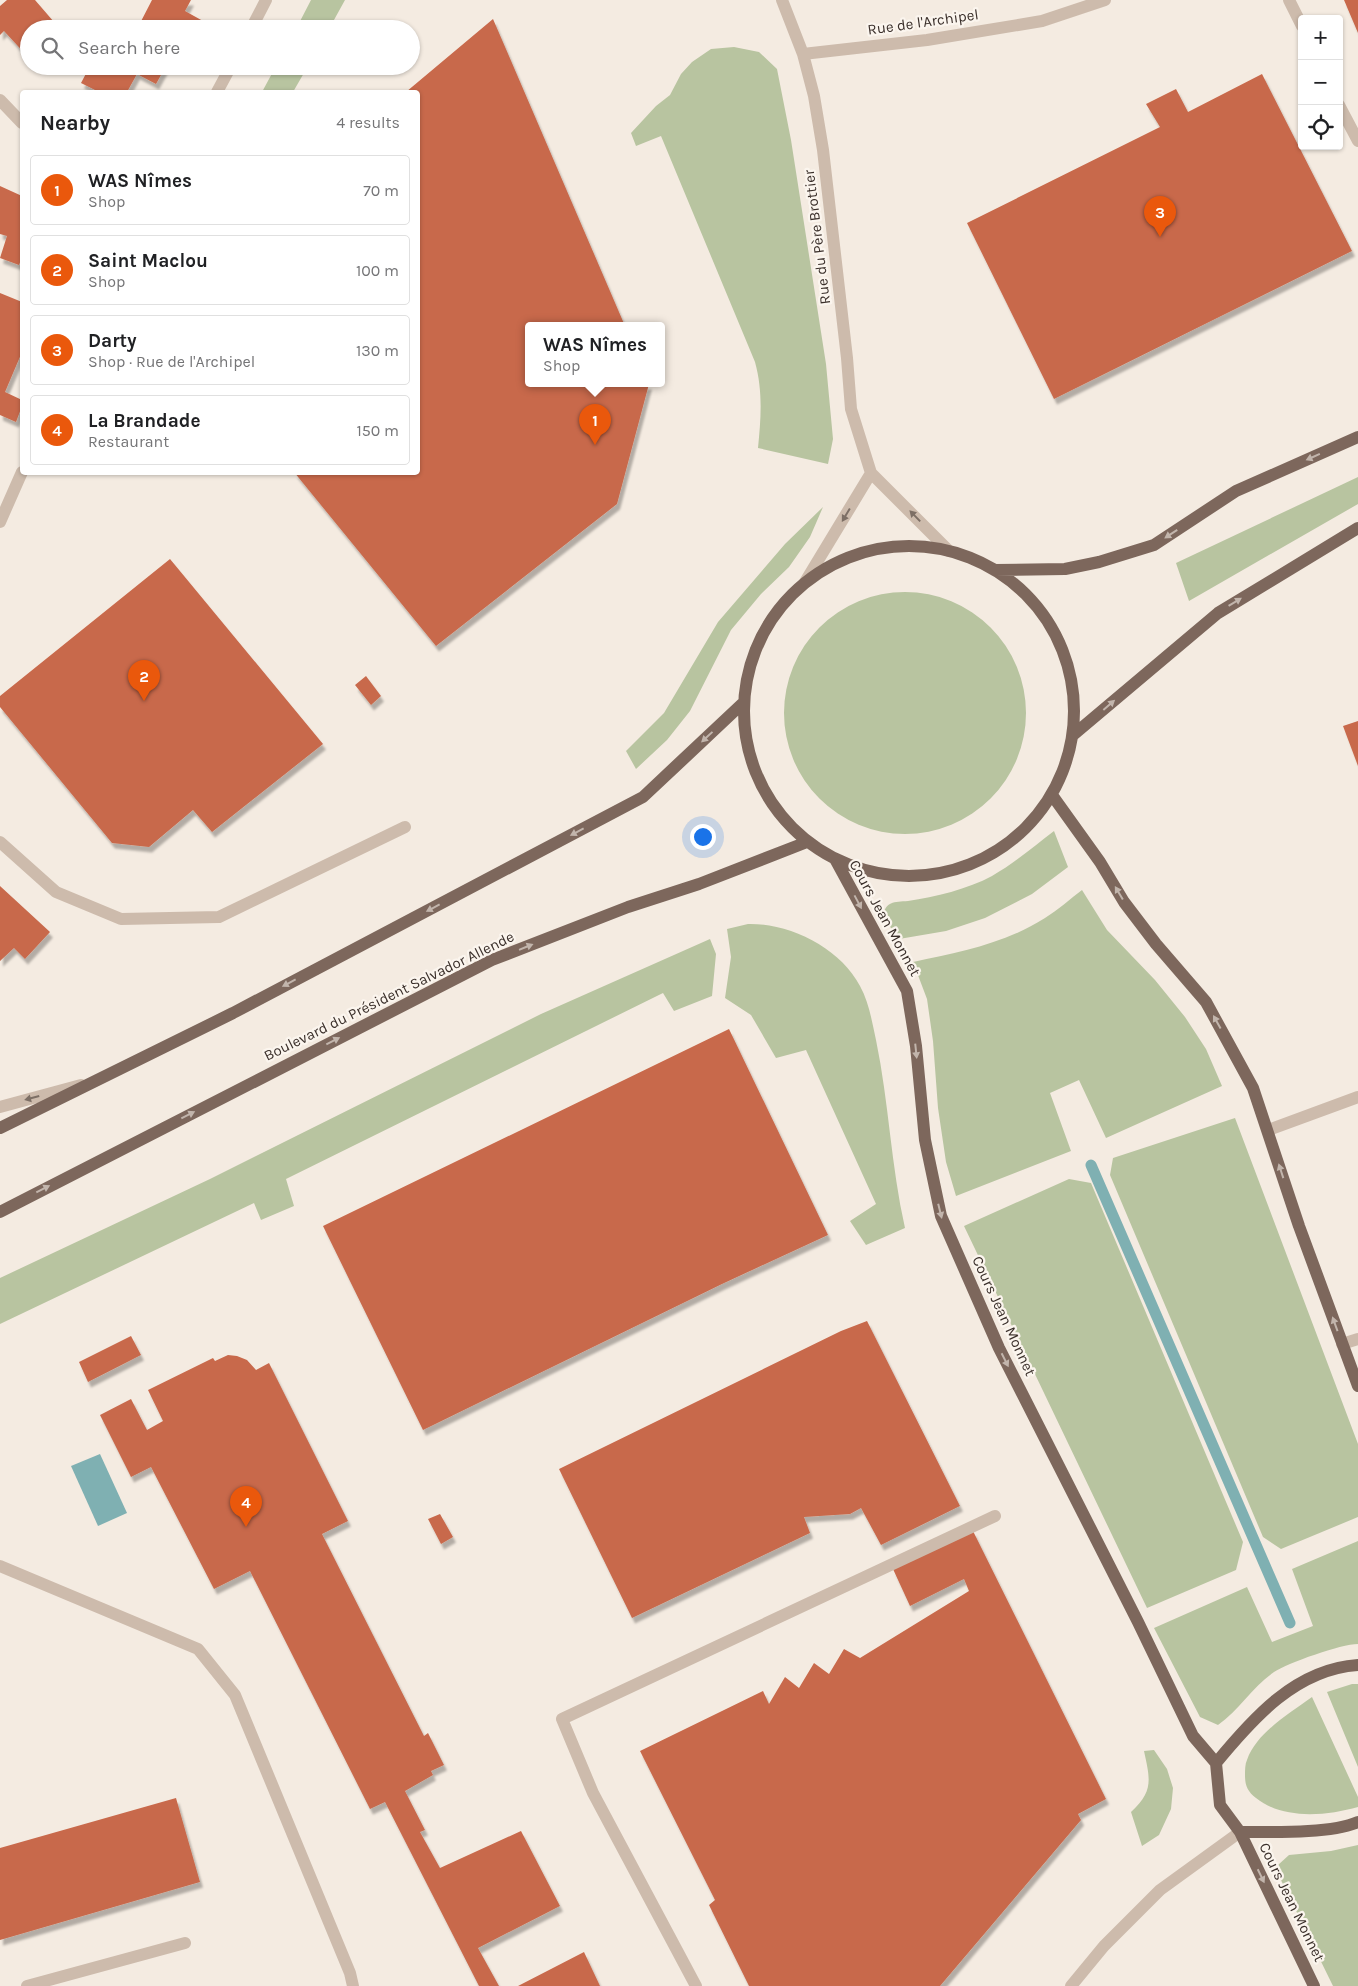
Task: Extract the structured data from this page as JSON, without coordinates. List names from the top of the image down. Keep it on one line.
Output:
{"streets":{"main road":["Cours Jean Monnet","Boulevard du Président Salvador Allende"],"street":["Rue de l'Archipel","Rue du Père Brottier"]},"crossings":[["Rue de l'Archipel","Rue du Père Brottier"]],"one_way":["Cours Jean Monnet"],"page":{"map_buttons":["+","−"],"search":"Search here","heading":["Nearby","4 results"],"list":[{"mark":"1","name":"WAS Nîmes","note":"Shop","value":"70 m"},{"mark":"2","name":"Saint Maclou","note":"Shop","value":"100 m"},{"mark":"3","name":"Darty","note":"Shop · Rue de l'Archipel","value":"130 m"},{"mark":"4","name":"La Brandade","note":"Restaurant","value":"150 m"}],"pins":["3","1","2","4"],"popup":["WAS Nîmes","Shop"]}}
